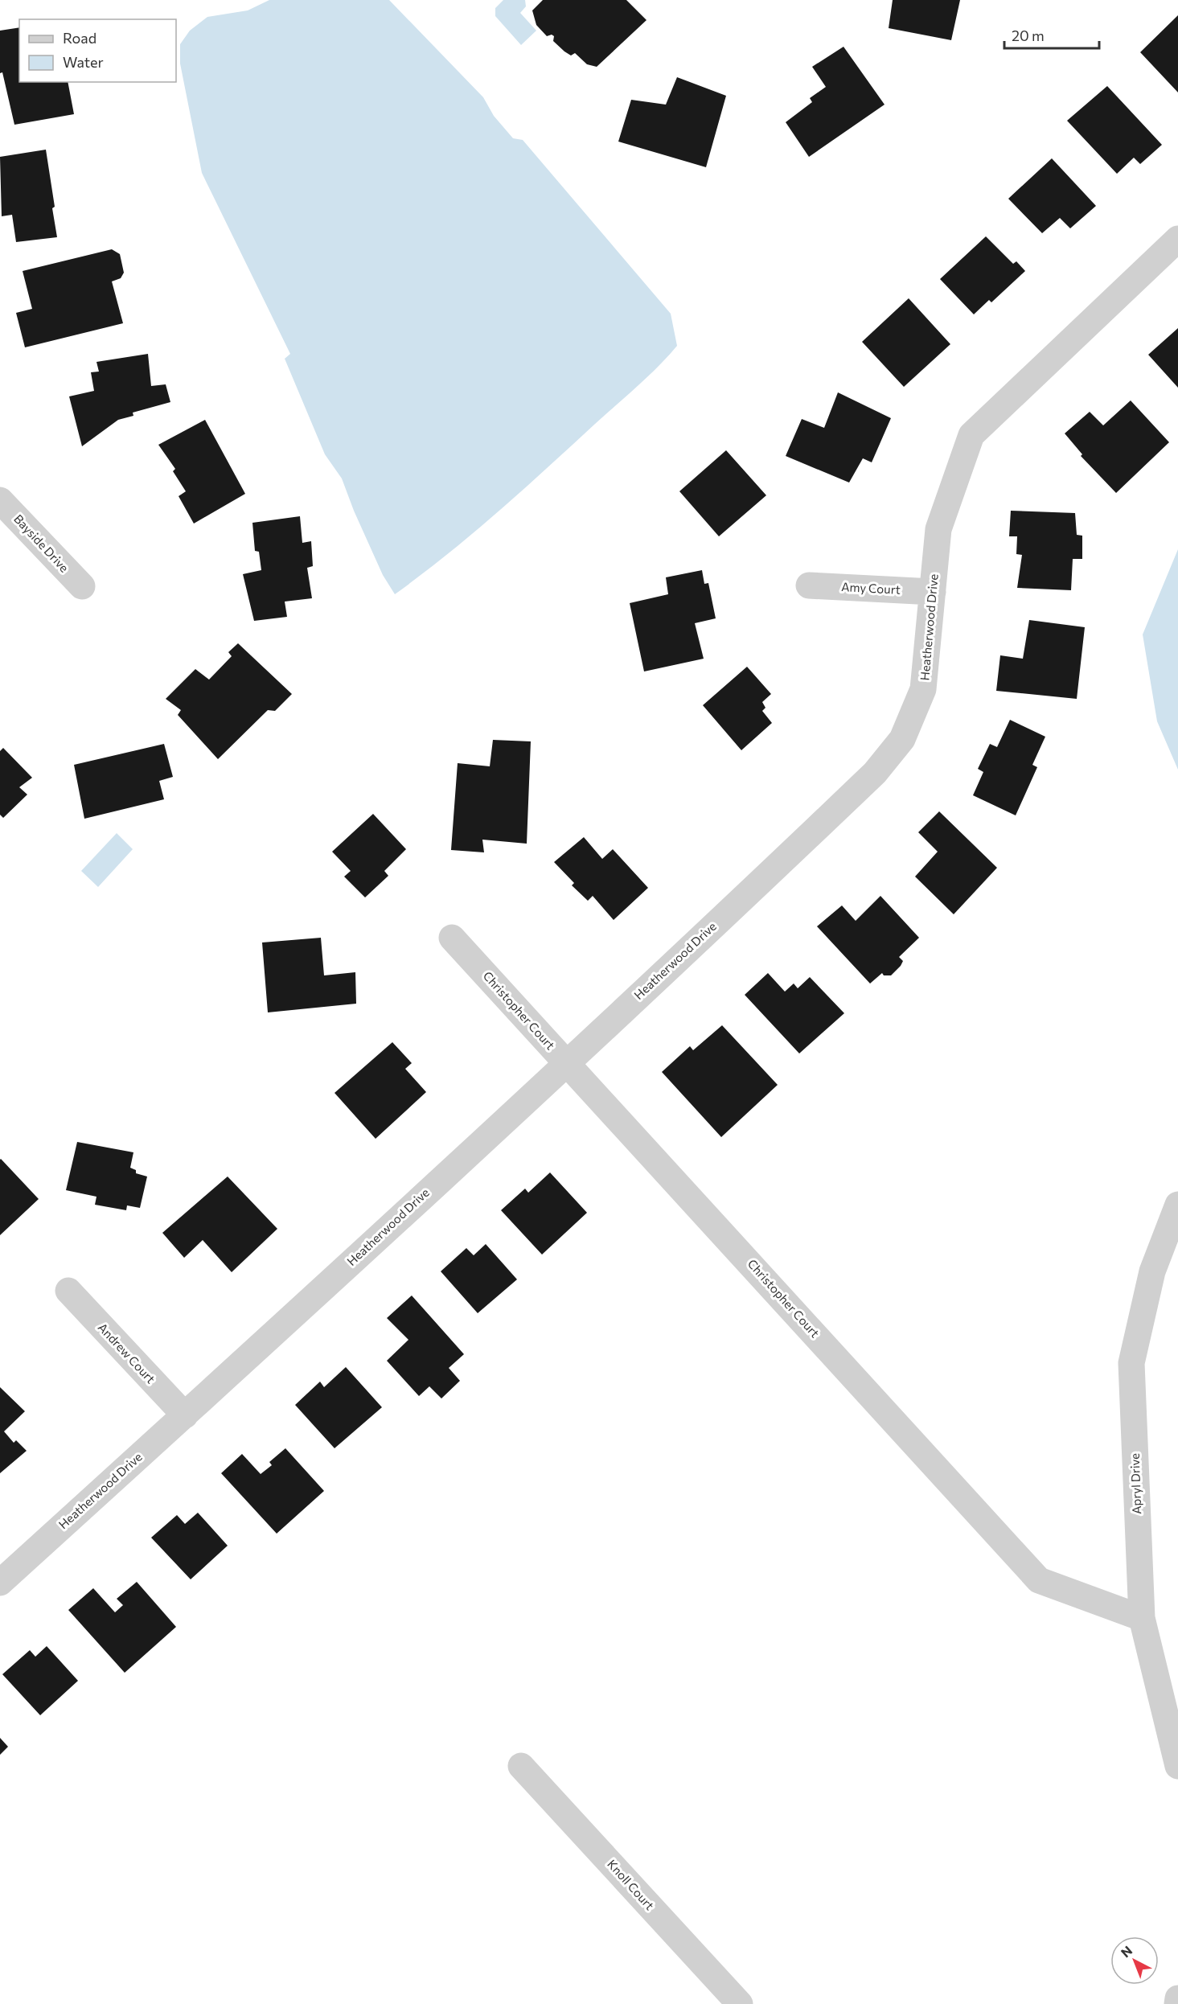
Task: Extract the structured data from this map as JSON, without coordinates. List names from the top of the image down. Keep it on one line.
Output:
{"streets":{"street":["Bayside Drive","Amy Court","Heatherwood Drive","Christopher Court","Andrew Court","Apryl Drive","Knoll Court"]},"crossings":[["Amy Court","Heatherwood Drive"],["Heatherwood Drive","Christopher Court"],["Heatherwood Drive","Andrew Court"],["Christopher Court","Apryl Drive"]],"legend":["Road","Water"],"scale_bar":"20 m","north":"top left"}
